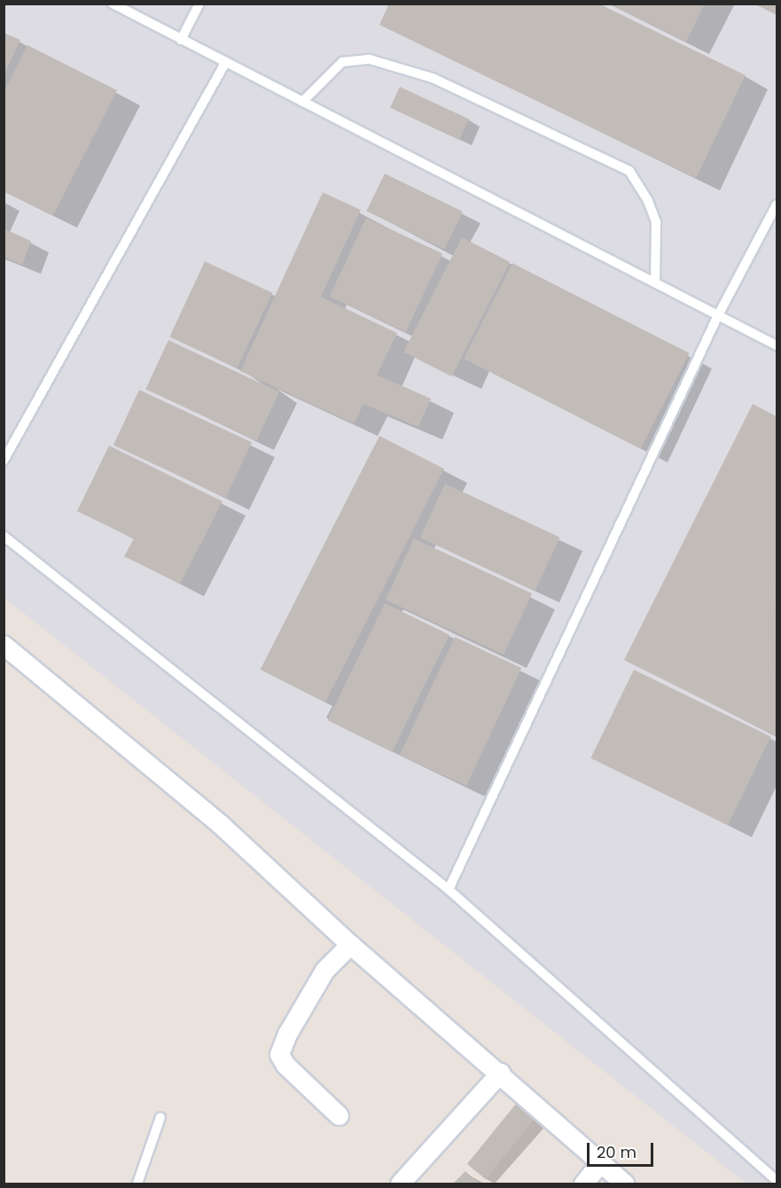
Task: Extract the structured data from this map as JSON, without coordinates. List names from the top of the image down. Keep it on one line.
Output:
{"scale_bar":"20 m"}
